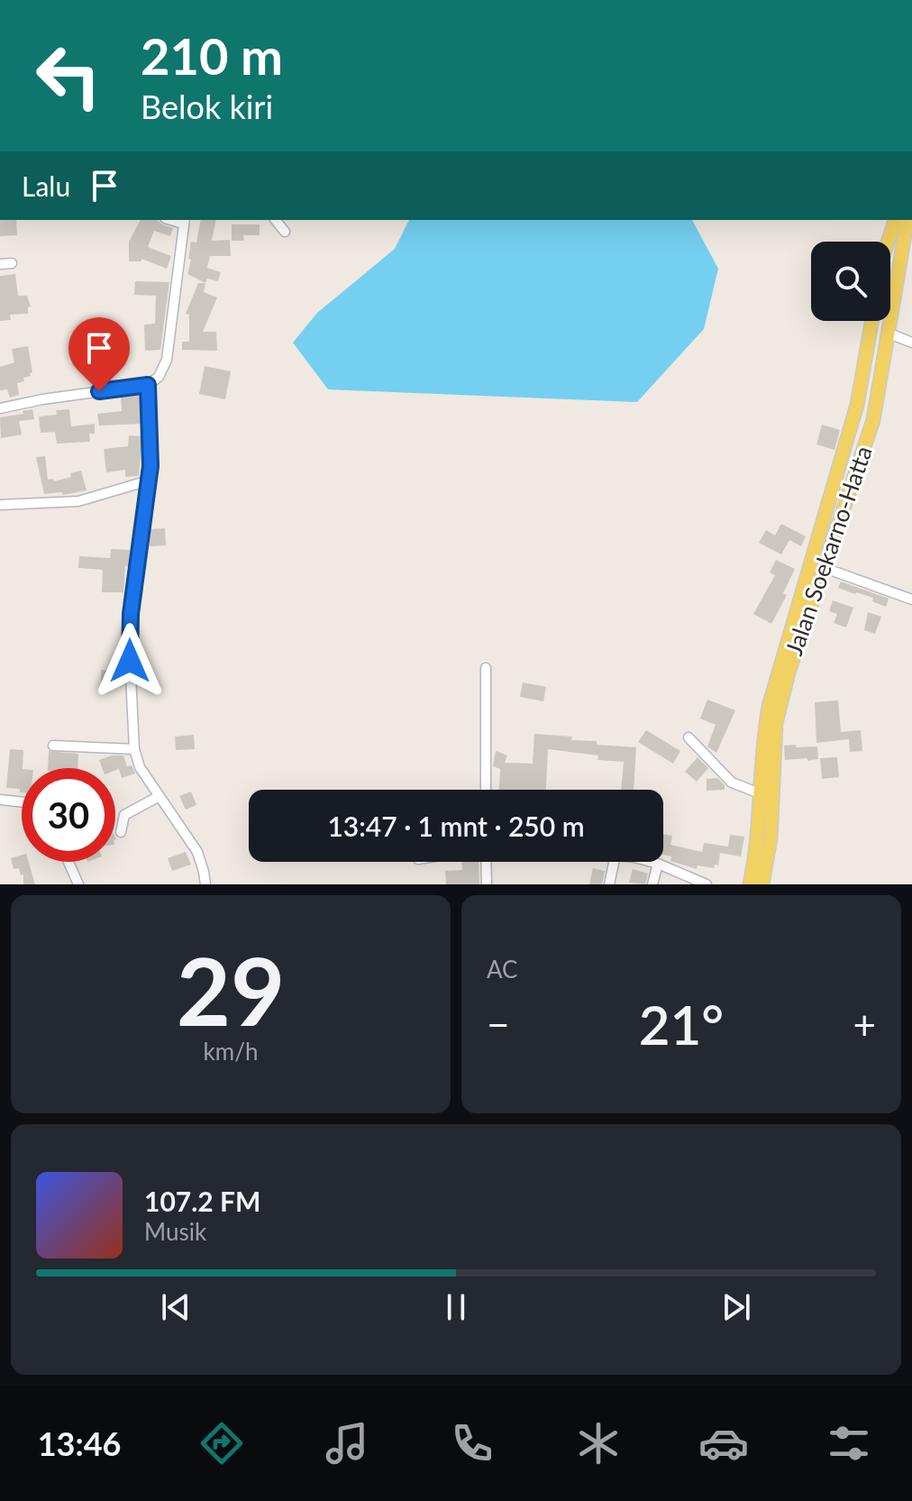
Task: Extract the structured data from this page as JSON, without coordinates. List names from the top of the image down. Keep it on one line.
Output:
{"streets":{"main road":["Jalan Soekarno-Hatta"]},"page":{"turn":["210 m","Belok kiri"],"then":"Lalu","limit":"30","trip":"13:47 · 1 mnt · 250 m","tile":[["29","km/h"],"AC"],"heat":["−","21°","+"],"song":["107.2 FM","Musik"],"tabs":"13:46"}}
